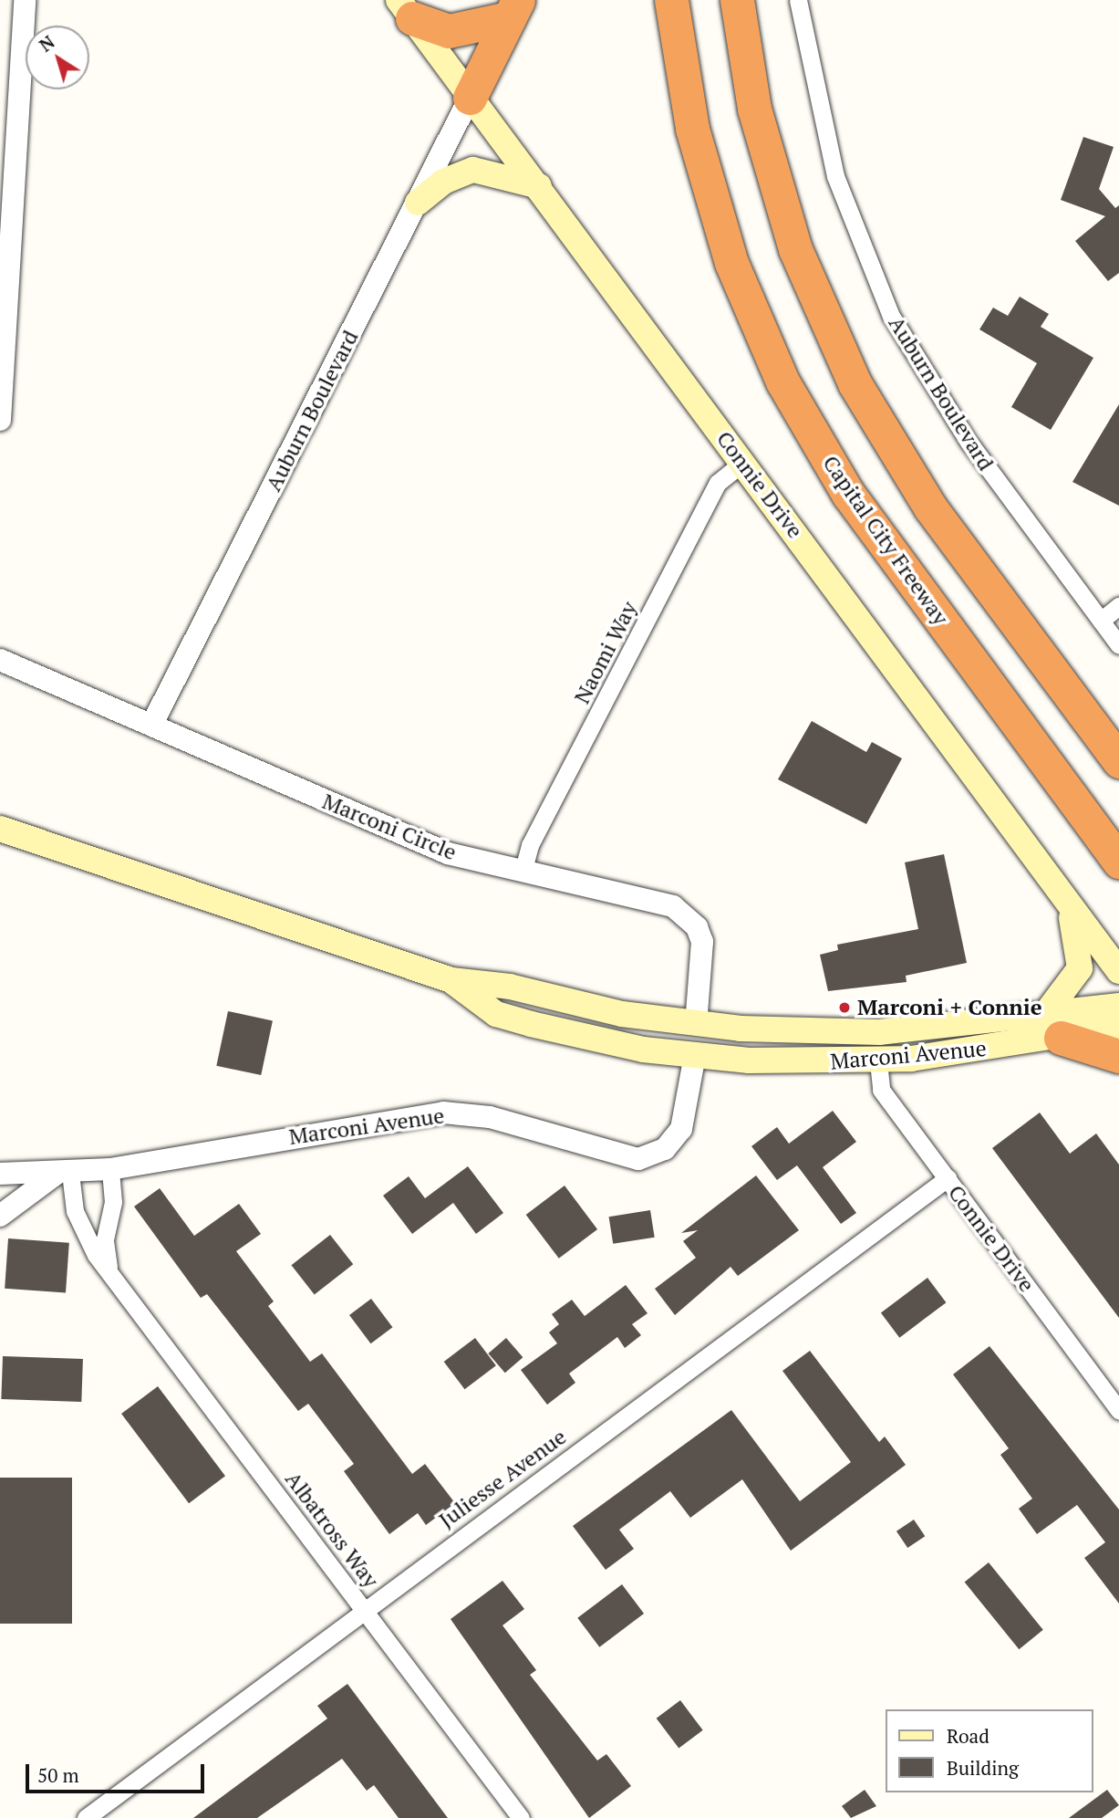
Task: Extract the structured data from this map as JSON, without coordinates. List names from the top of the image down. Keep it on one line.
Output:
{"streets":{"highway":["Capital City Freeway"],"main road":["Connie Drive","Marconi Avenue"],"street":["Auburn Boulevard","Naomi Way","Marconi Circle","Juliesse Avenue","Albatross Way"]},"crossings":[["Auburn Boulevard","Connie Drive"],["Auburn Boulevard","Marconi Circle"],["Connie Drive","Naomi Way"],["Connie Drive","Marconi Avenue"],["Connie Drive","Juliesse Avenue"],["Naomi Way","Marconi Circle"],["Marconi Circle","Marconi Avenue"],["Marconi Avenue","Albatross Way"],["Juliesse Avenue","Albatross Way"]],"places":["Marconi + Connie"],"legend":["Road","Building"],"scale_bar":"50 m","north":"top left"}
